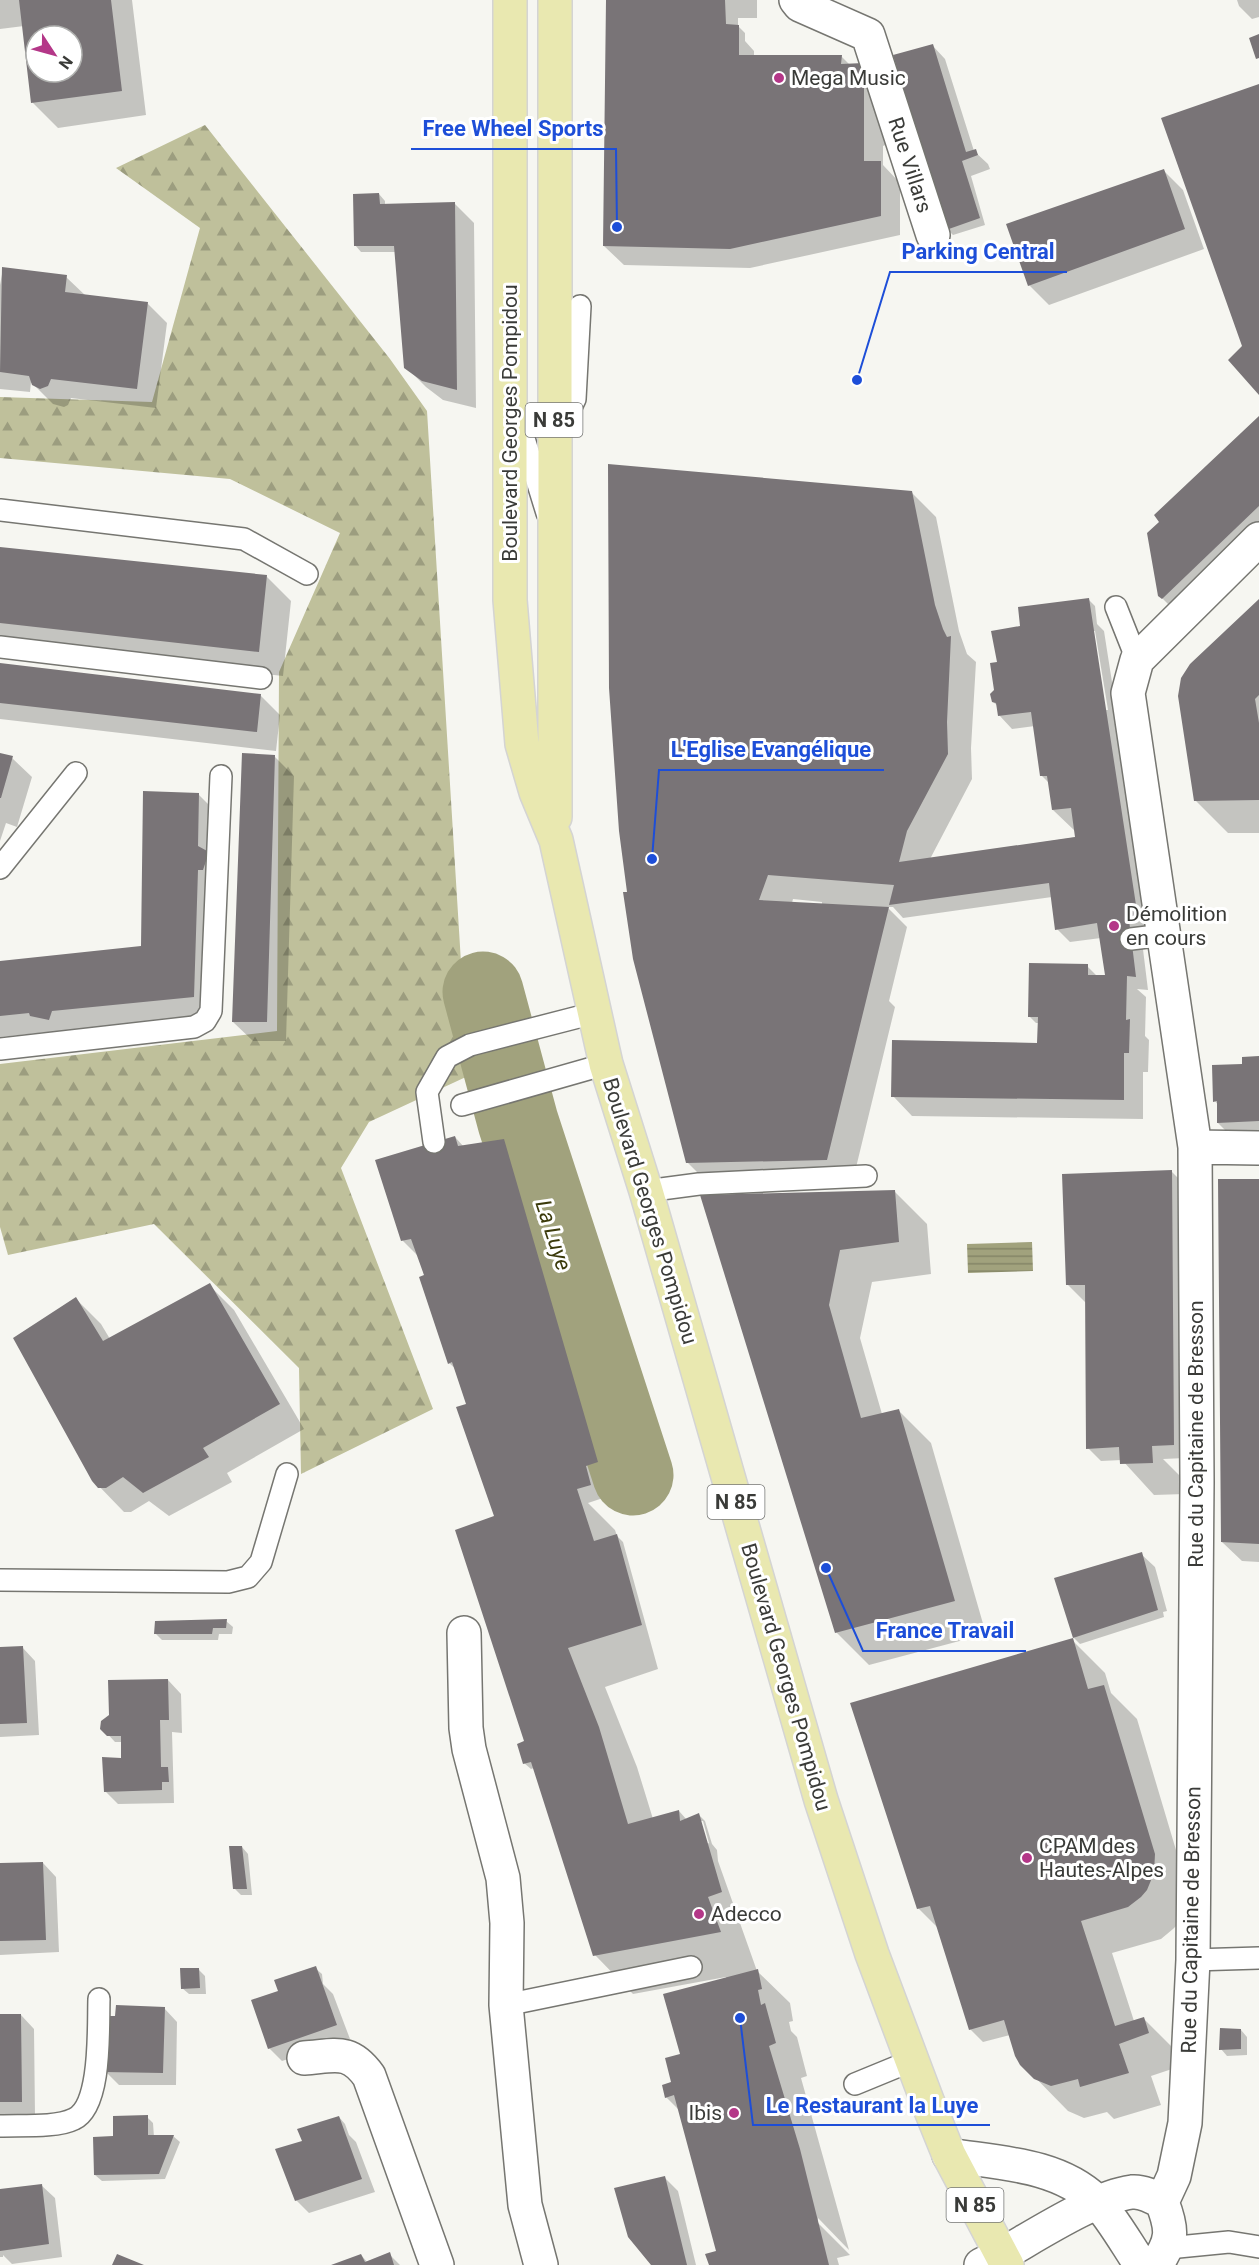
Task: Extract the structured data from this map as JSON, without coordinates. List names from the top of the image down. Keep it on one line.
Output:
{"streets":{"main road":["N 85","Boulevard Georges Pompidou"],"street":["Rue Villars","Rue du Capitaine de Bresson"]},"water":["La Luye"],"places":["Mega Music","Free Wheel Sports","Parking Central","L'Eglise Evangélique","Démolition en cours","France Travail","CPAM des Hautes-Alpes","Adecco","Le Restaurant la Luye","Ibis"],"north":"bottom right"}
